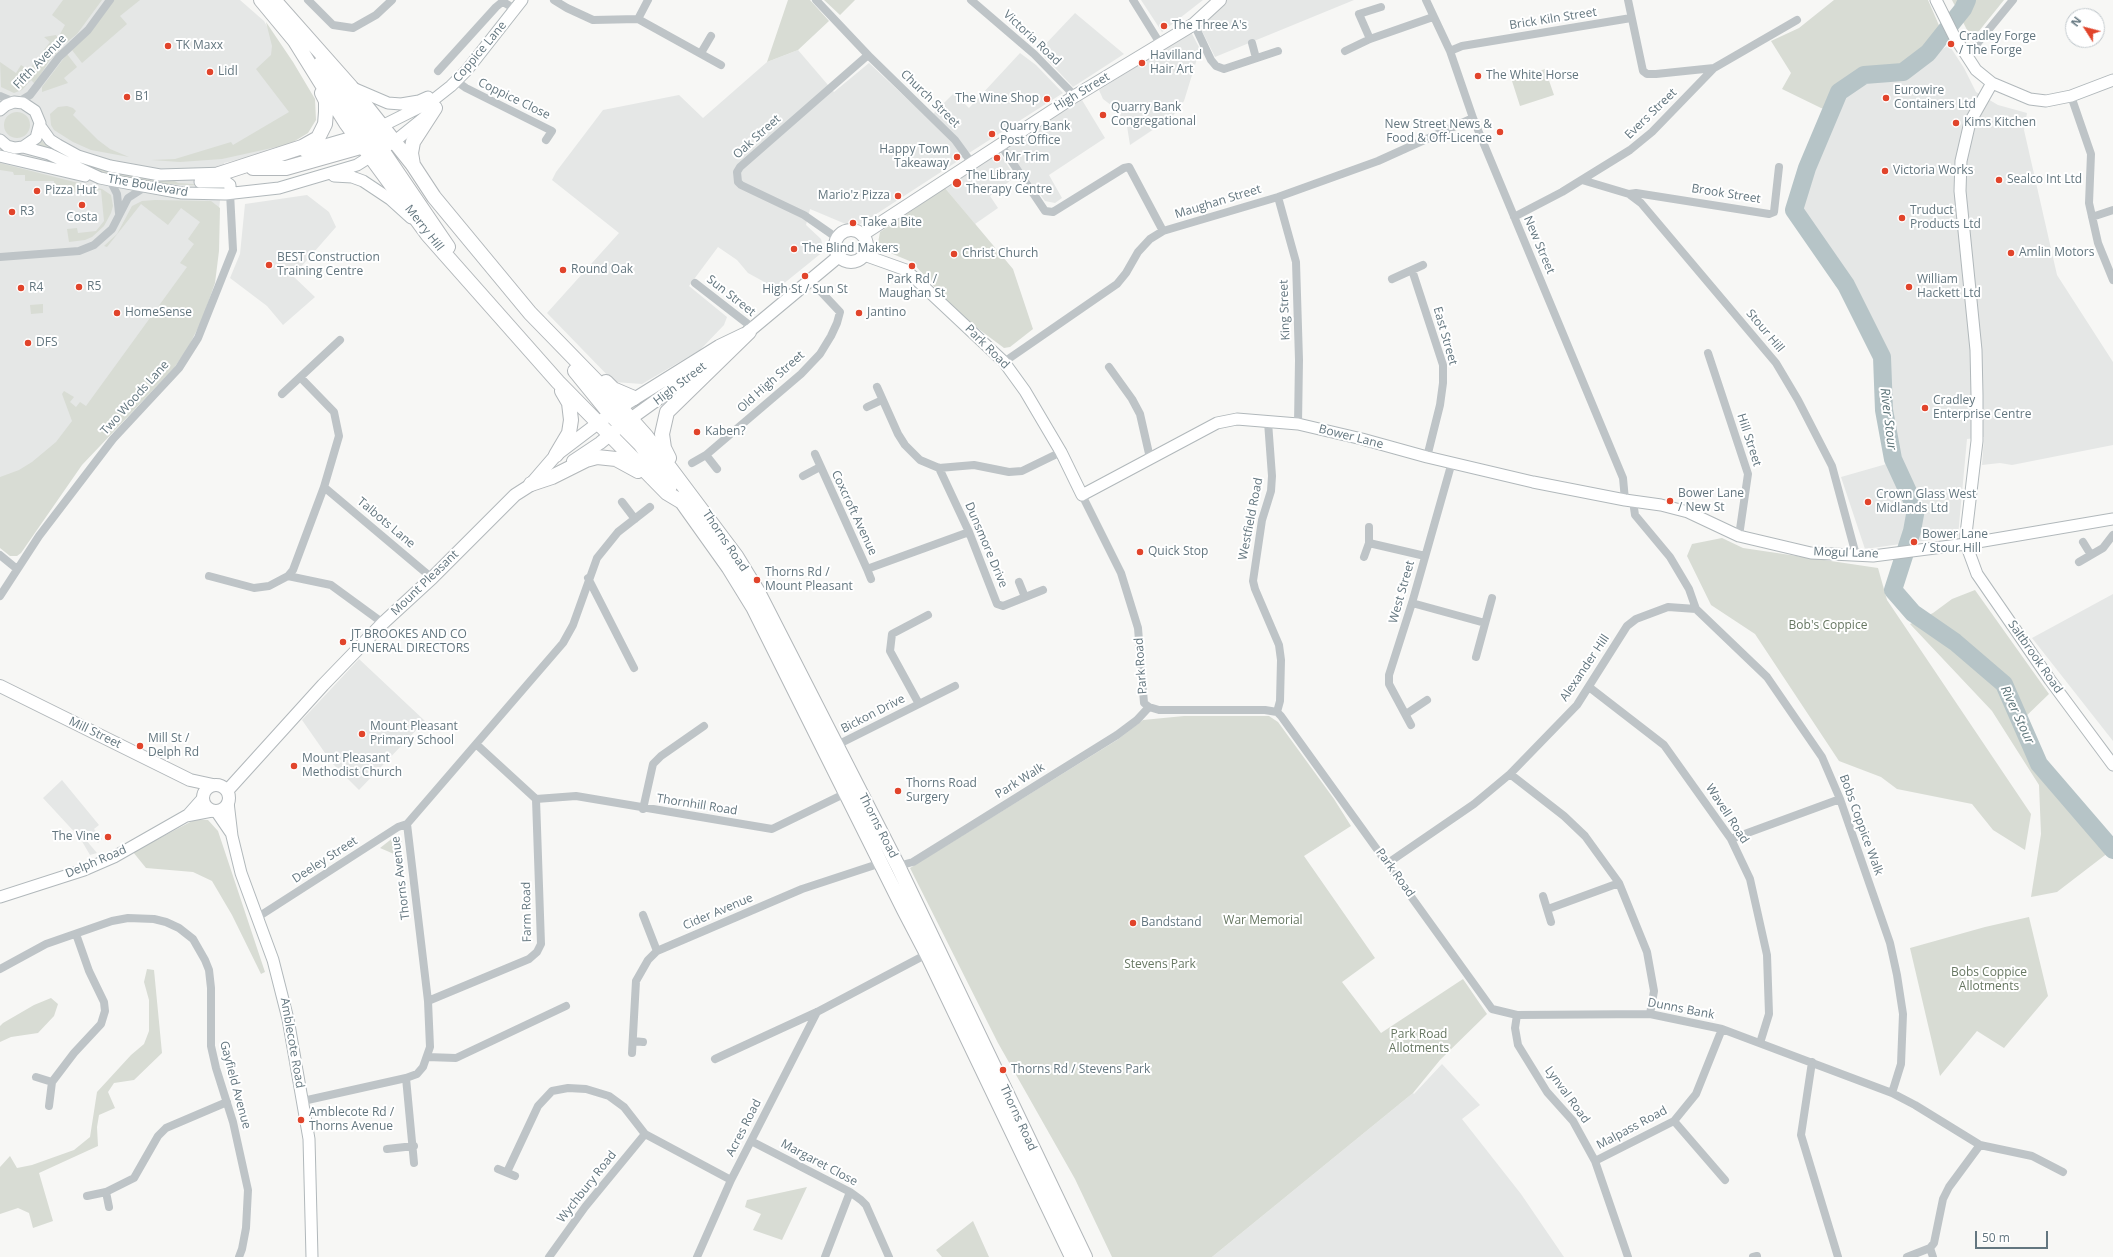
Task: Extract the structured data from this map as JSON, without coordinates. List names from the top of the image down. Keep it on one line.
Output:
{"streets":{"highway":["Merry Hill","Thorns Road"],"main road":["High Street","Mount Pleasant","Mill Street"],"street":["Brick Kiln Street","Victoria Road","Coppice Lane","Fifth Avenue","Coppice Close","Church Street","Evers Street","Oak Street","The Boulevard","Brook Street","Maughan Street","New Street","Sun Street","King Street","Stour Hill","East Street","Park Road","Old High Street","Two Woods Lane","Bower Lane","Hill Street","Coxcroft Avenue","Westfield Road","Talbots Lane","Dunsmore Drive","Mogul Lane","West Street","Saltbrook Road","Alexander Hill","Bickon Drive","Park Walk","Thornhill Road","Wavell Road","Bobs Coppice Walk","Deeley Street","Delph Road","Thorns Avenue","Farm Road","Cider Avenue","Dunns Bank","Amblecote Road","Gayfield Avenue","Lynval Road","Acres Road","Malpass Road","Margaret Close","Wychbury Road"]},"crossings":[["Brick Kiln Street","New Street"],["Victoria Road","High Street"],["Coppice Lane","Coppice Close"],["Coppice Lane","The Boulevard"],["Coppice Lane","Merry Hill"],["Fifth Avenue","The Boulevard"],["High Street","Church Street"],["High Street","Oak Street"],["High Street","Merry Hill"],["High Street","Sun Street"],["High Street","Park Road"],["High Street","Old High Street"],["High Street","Thorns Road"],["High Street","Mount Pleasant"],["Church Street","Oak Street"],["Evers Street","New Street"],["Evers Street","Stour Hill"],["Oak Street","Park Road"],["The Boulevard","Merry Hill"],["The Boulevard","Two Woods Lane"],["Brook Street","Stour Hill"],["Maughan Street","New Street"],["Maughan Street","King Street"],["Maughan Street","Park Road"],["Merry Hill","Thorns Road"],["Merry Hill","Mount Pleasant"],["New Street","Bower Lane"],["New Street","Mogul Lane"],["King Street","Bower Lane"],["Stour Hill","Mogul Lane"],["East Street","Bower Lane"],["Park Road","Bower Lane"],["Park Road","Westfield Road"],["Park Road","Alexander Hill"],["Park Road","Park Walk"],["Park Road","Dunns Bank"],["Park Road","Lynval Road"],["Bower Lane","Westfield Road"],["Bower Lane","Mogul Lane"],["Bower Lane","West Street"],["Hill Street","Mogul Lane"],["Coxcroft Avenue","Dunsmore Drive"],["Talbots Lane","Mount Pleasant"],["Thorns Road","Mount Pleasant"],["Thorns Road","Bickon Drive"],["Thorns Road","Park Walk"],["Thorns Road","Thornhill Road"],["Thorns Road","Cider Avenue"],["Mogul Lane","Saltbrook Road"],["Mount Pleasant","Mill Street"],["Mount Pleasant","Delph Road"],["Mount Pleasant","Amblecote Road"],["Alexander Hill","Wavell Road"],["Alexander Hill","Bobs Coppice Walk"],["Mill Street","Delph Road"],["Mill Street","Amblecote Road"],["Thornhill Road","Farm Road"],["Wavell Road","Dunns Bank"],["Bobs Coppice Walk","Dunns Bank"],["Deeley Street","Thorns Avenue"],["Deeley Street","Amblecote Road"],["Delph Road","Amblecote Road"],["Thorns Avenue","Farm Road"],["Thorns Avenue","Amblecote Road"],["Dunns Bank","Lynval Road"],["Dunns Bank","Malpass Road"],["Lynval Road","Malpass Road"],["Acres Road","Margaret Close"]],"water":["River Stour"],"parks":["Bob's Coppice","War Memorial","Stevens Park","Bobs Coppice Allotments","Park Road Allotments"],"places":["The Three A's","Cradley Forge / The Forge","TK Maxx","Havilland Hair Art","Lidl","The White Horse","B1","Eurowire Containers Ltd","The Wine Shop","Quarry Bank Congregational","Kims Kitchen","New Street News & Food & Off-Licence","Quarry Bank Post Office","Happy Town Takeaway","Mr Trim","Victoria Works","Sealco Int Ltd","The Library Therapy Centre","Pizza Hut","Mario'z Pizza","Costa","R3","Truduct Products Ltd","Take a Bite","The Blind Makers","Amlin Motors","Christ Church","BEST Construction Training Centre","Park Rd / Maughan St","Round Oak","High St / Sun St","R5","William Hackett Ltd","R4","HomeSense","Jantino","DFS","Cradley Enterprise Centre","Kaben?","Bower Lane / New St","Crown Glass West Midlands Ltd","Bower Lane / Stour Hill","Quick Stop","Thorns Rd / Mount Pleasant","JT BROOKES AND CO FUNERAL DIRECTORS","Mount Pleasant Primary School","Mill St / Delph Rd","Mount Pleasant Methodist Church","Thorns Road Surgery","The Vine","Bandstand","Thorns Rd / Stevens Park","Amblecote Rd / Thorns Avenue"],"scale_bar":"50 m","north":"top left"}
